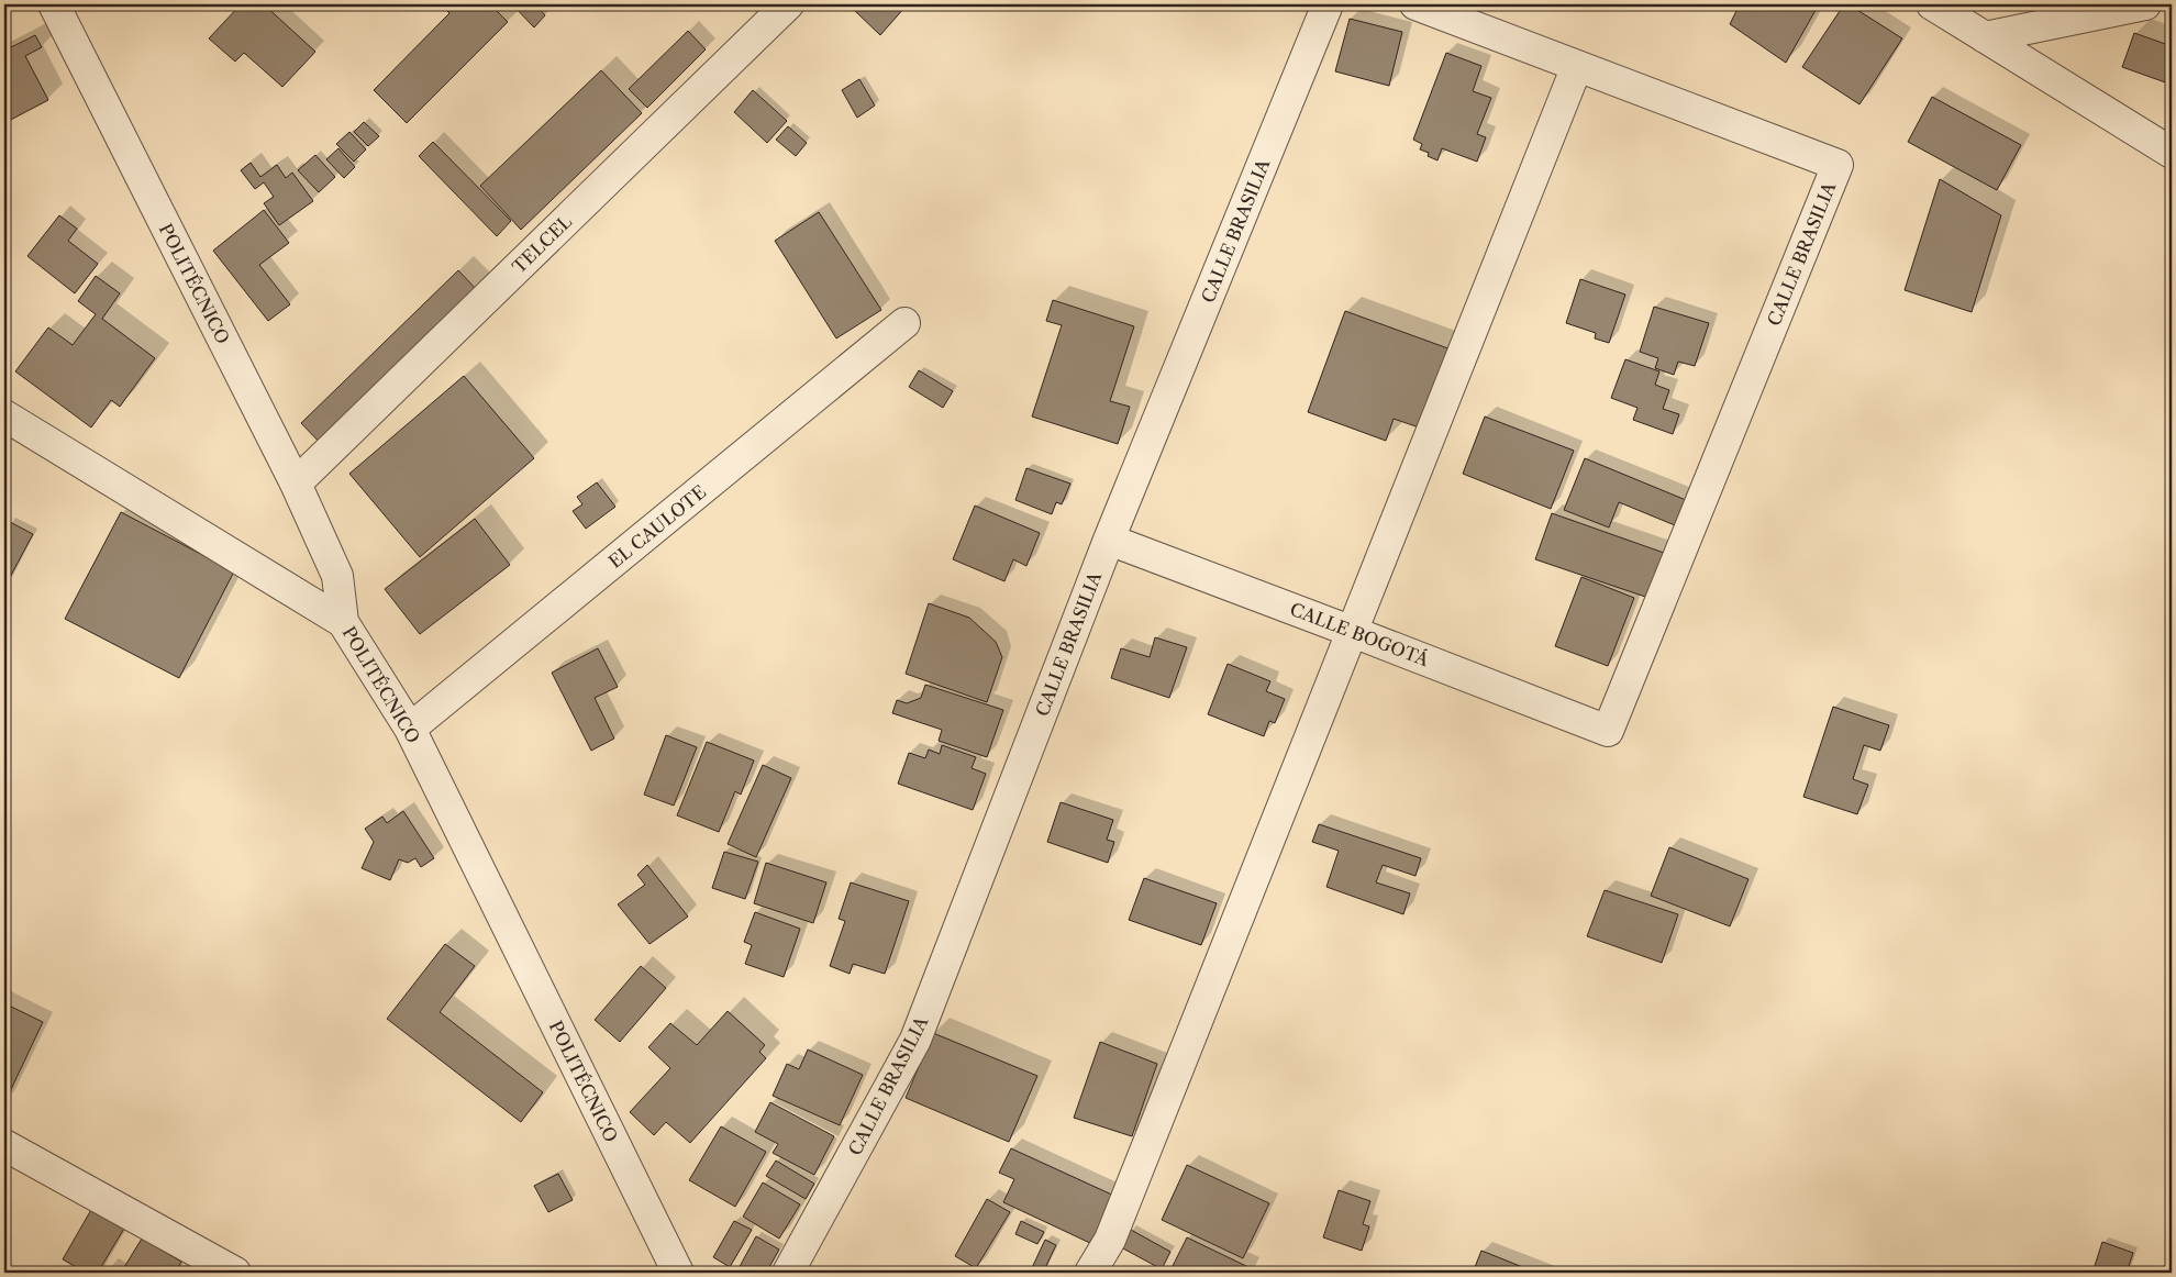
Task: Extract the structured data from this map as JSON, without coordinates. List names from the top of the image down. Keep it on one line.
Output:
{"streets":{"street":["CALLE BRASILIA","TELCEL","POLITÉCNICO","EL CAULOTE","CALLE BOGOTÁ"]},"crossings":[["CALLE BRASILIA","CALLE BOGOTÁ"],["TELCEL","POLITÉCNICO"],["POLITÉCNICO","EL CAULOTE"]]}
